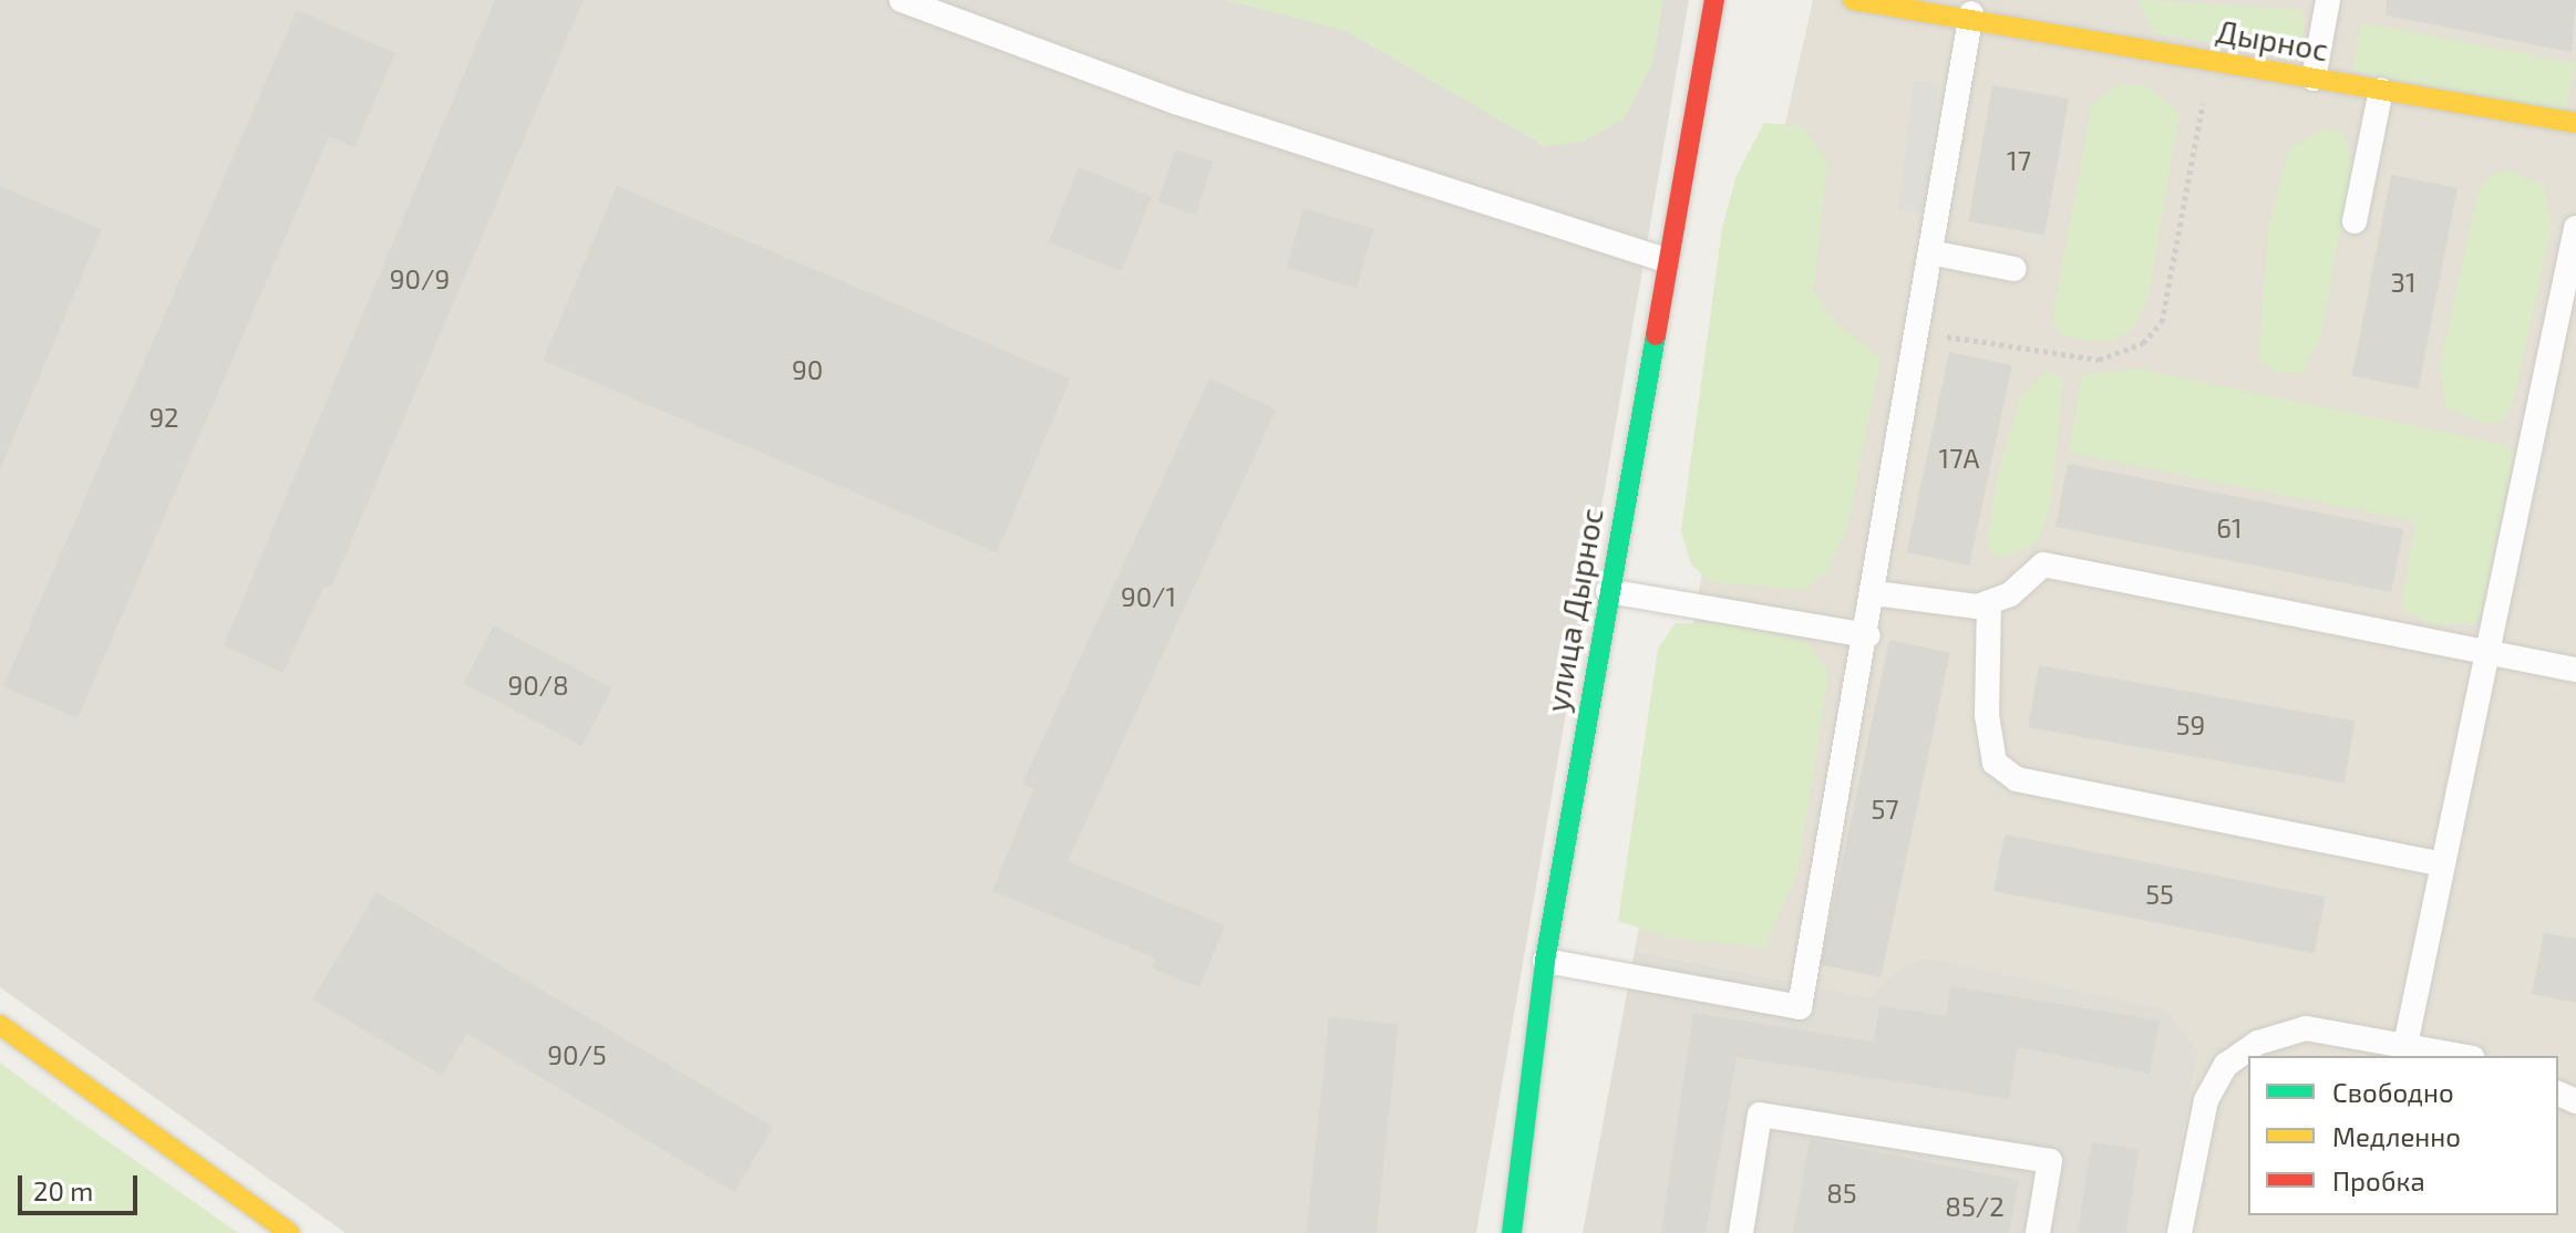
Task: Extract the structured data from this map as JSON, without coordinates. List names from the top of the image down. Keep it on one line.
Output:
{"streets":{"main road":["Дырнос","улица Дырнос"]},"house_numbers":["17","90/9","31","90","92","17А","61","90/1","90/8","59","57","55","90/5","85","85/2"],"legend":["Свободно","Медленно","Пробка"],"scale_bar":"20 m"}
